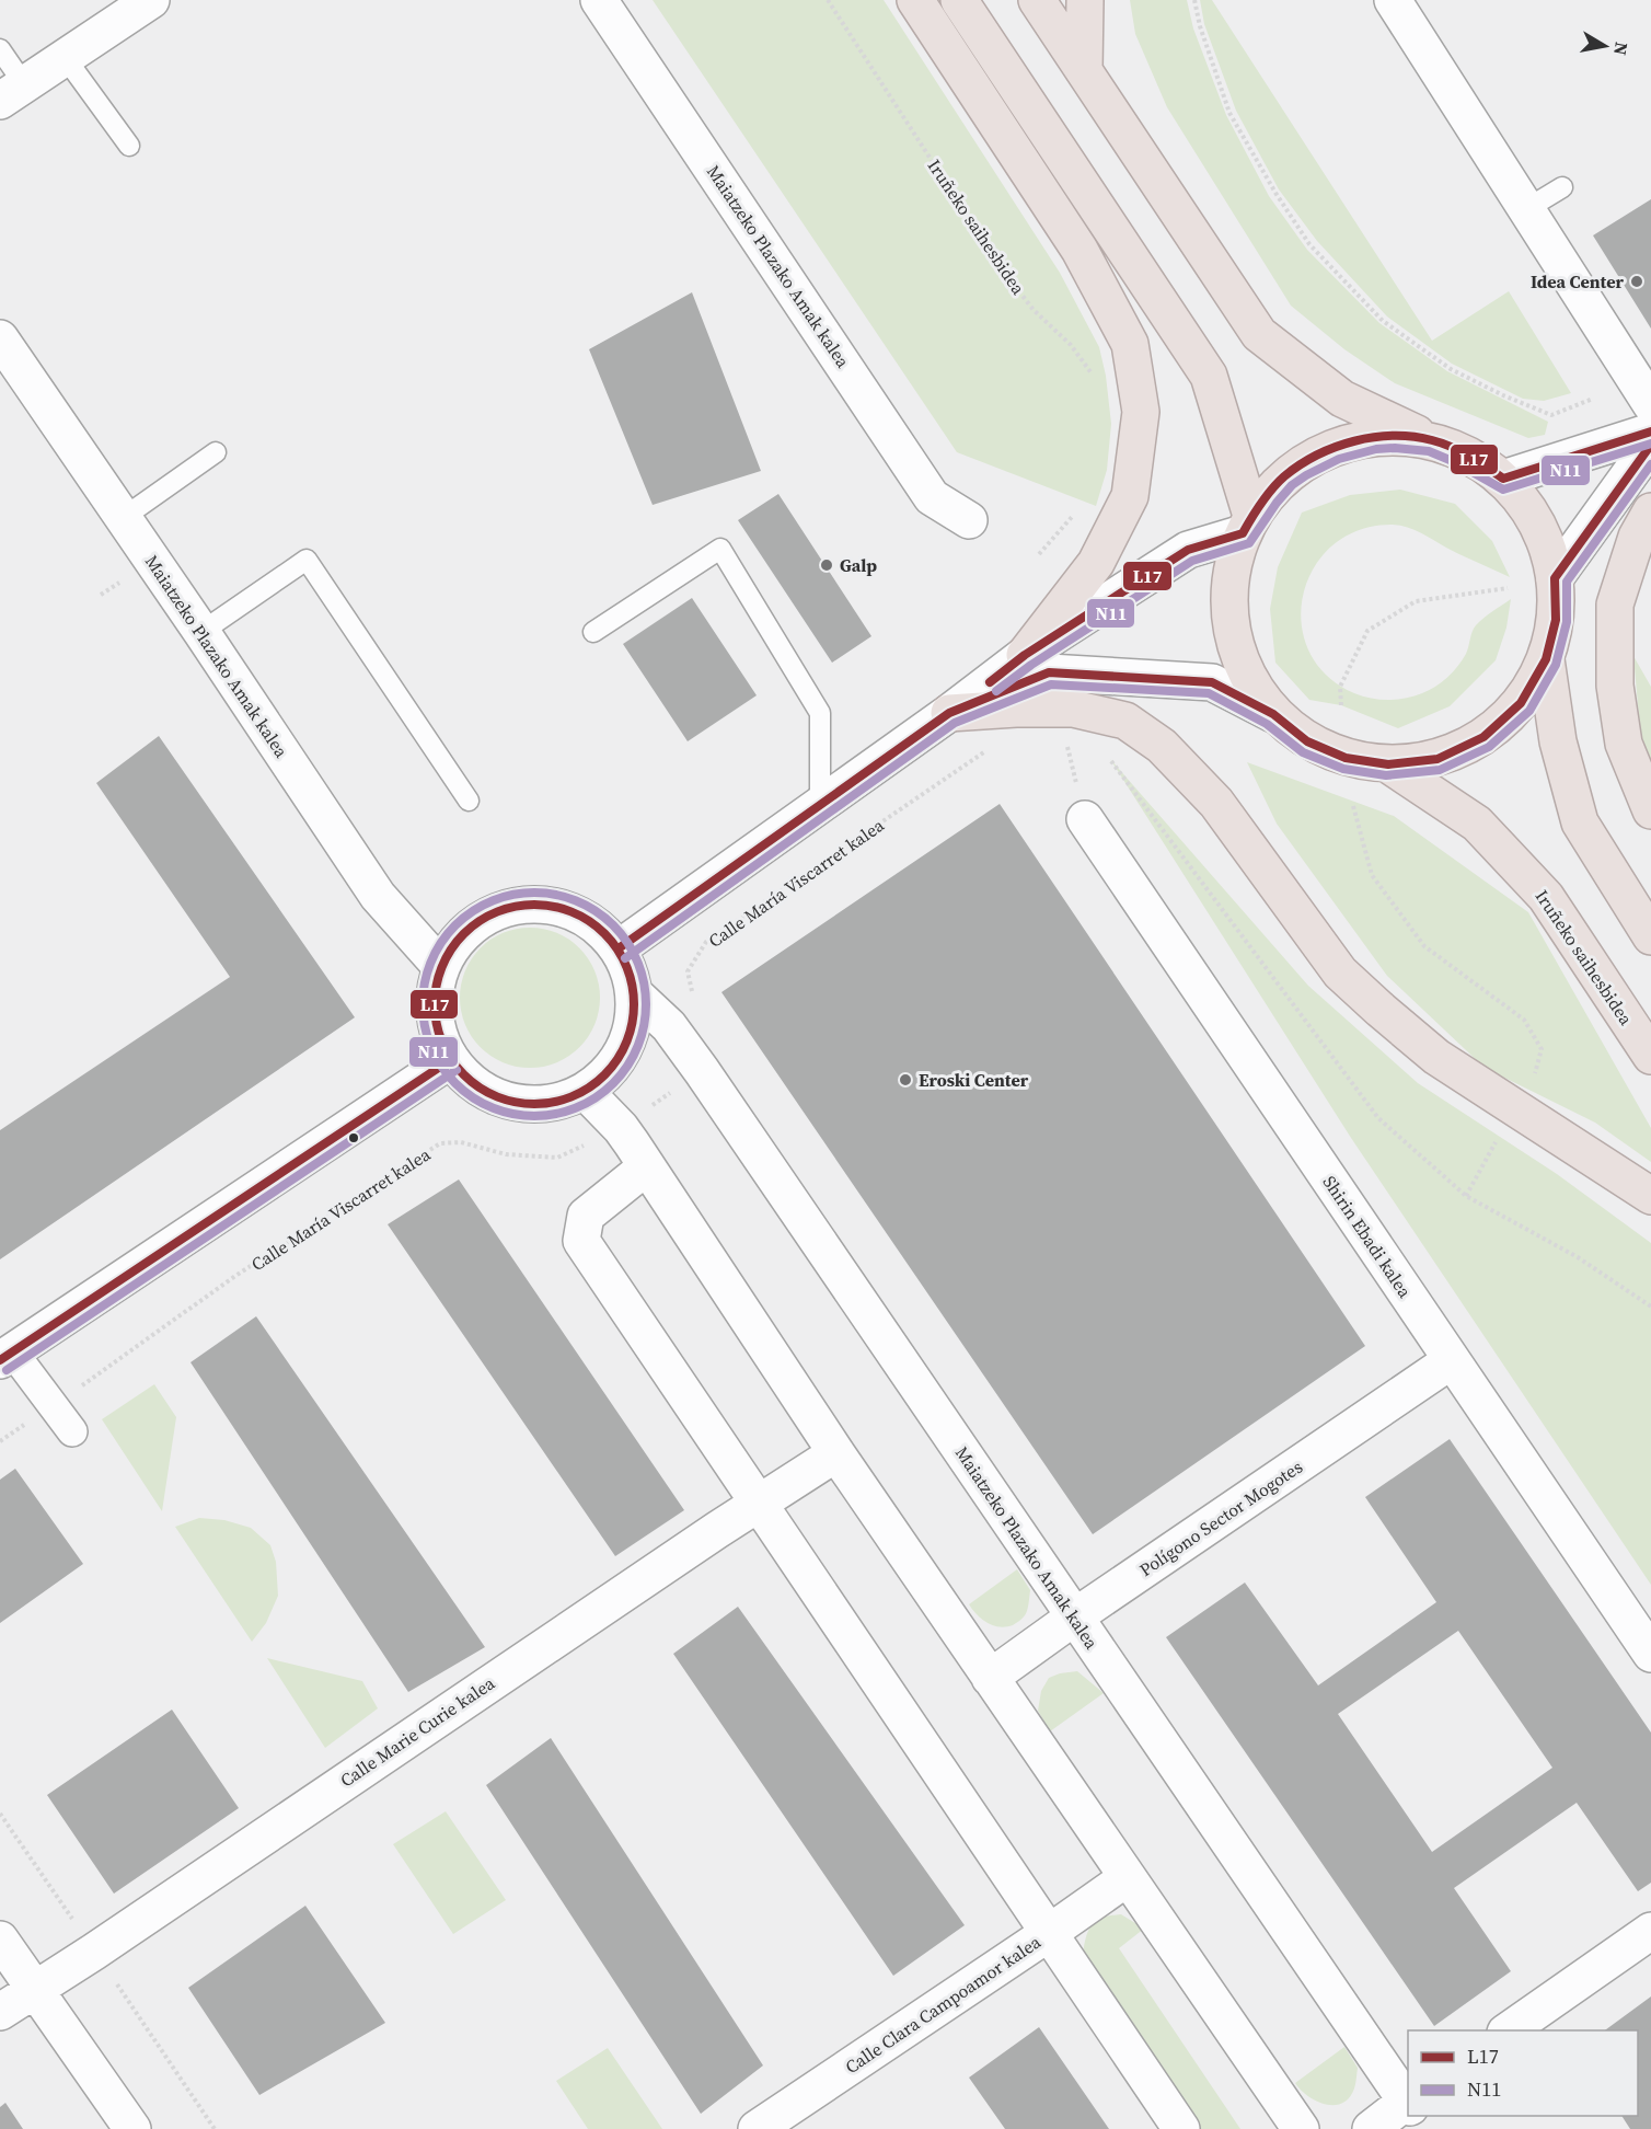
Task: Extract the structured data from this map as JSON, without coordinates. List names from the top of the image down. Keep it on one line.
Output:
{"streets":{"highway":["Iruñeko saihesbidea"],"street":["Maiatzeko Plazako Amak kalea","Shirin Ebadi kalea","Polígono Sector Mogotes","Calle Marie Curie kalea","Calle Clara Campoamor kalea"],"path":["Calle María Viscarret kalea"]},"crossings":[["Maiatzeko Plazako Amak kalea","Calle María Viscarret kalea"],["Maiatzeko Plazako Amak kalea","Polígono Sector Mogotes"],["Shirin Ebadi kalea","Polígono Sector Mogotes"]],"places":["Idea Center","Galp","Eroski Center"],"lines":["transit line L17","transit line N11"],"legend":["L17","N11"],"north":"right"}
